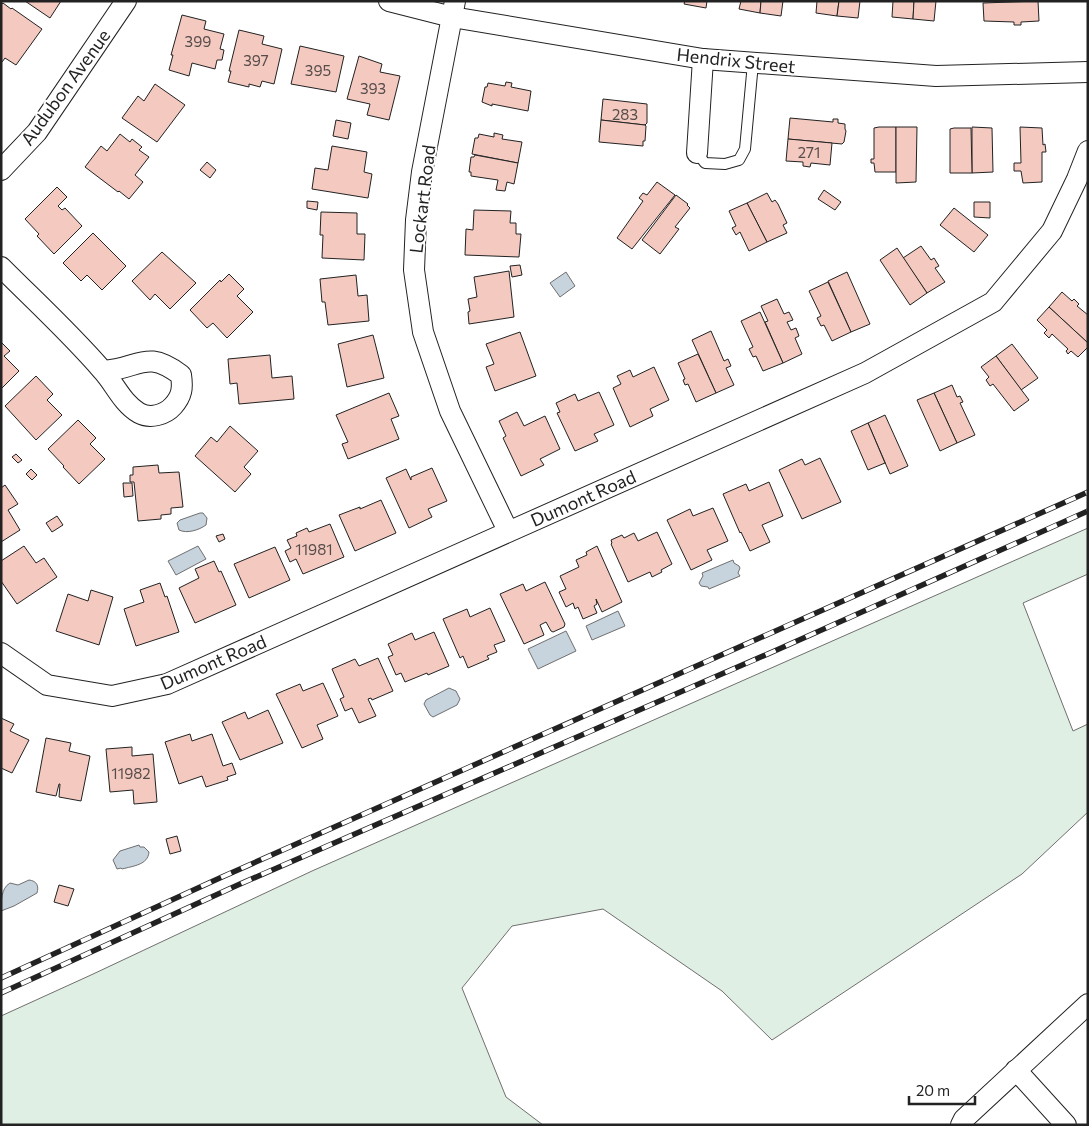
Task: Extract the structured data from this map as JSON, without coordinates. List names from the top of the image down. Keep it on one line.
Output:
{"streets":{"street":["Hendrix Street","Audubon Avenue","Lockart Road","Dumont Road"]},"crossings":[["Hendrix Street","Lockart Road"],["Lockart Road","Dumont Road"]],"house_numbers":["399","397","395","393","283","271","11981","11982"],"scale_bar":"20 m"}
